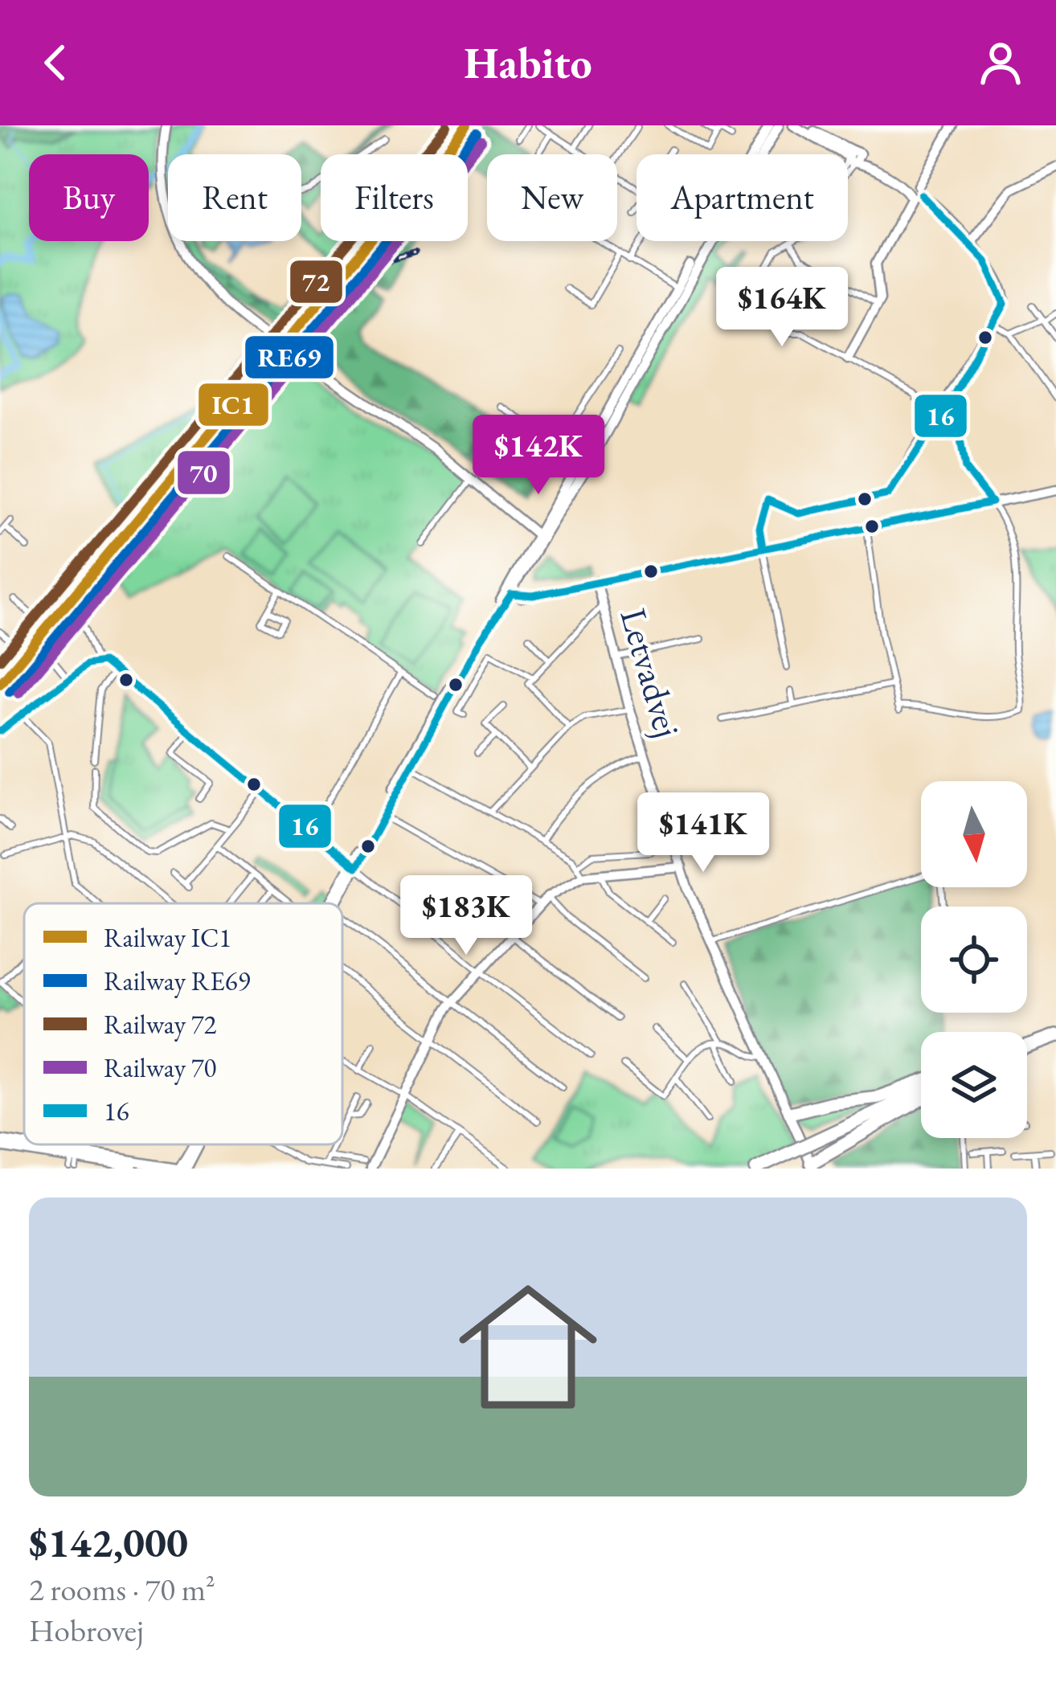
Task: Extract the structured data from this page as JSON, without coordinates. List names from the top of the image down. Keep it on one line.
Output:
{"streets":{"street":["Letvadvej"]},"lines":["rail line IC1","rail line 72","rail line RE69","rail line 70","transit line 16"],"legend":["Railway IC1","Railway RE69","Railway 72","Railway 70","16"],"north":"bottom","page":{"header":"Habito","chip":["Buy","Rent","Filters","New","Apartment"],"price":["$164K","$142K","$141K","$183K"],"list":[{"name":"$142,000","note":"2 rooms · 70 m² · Hobrovej"}]}}
